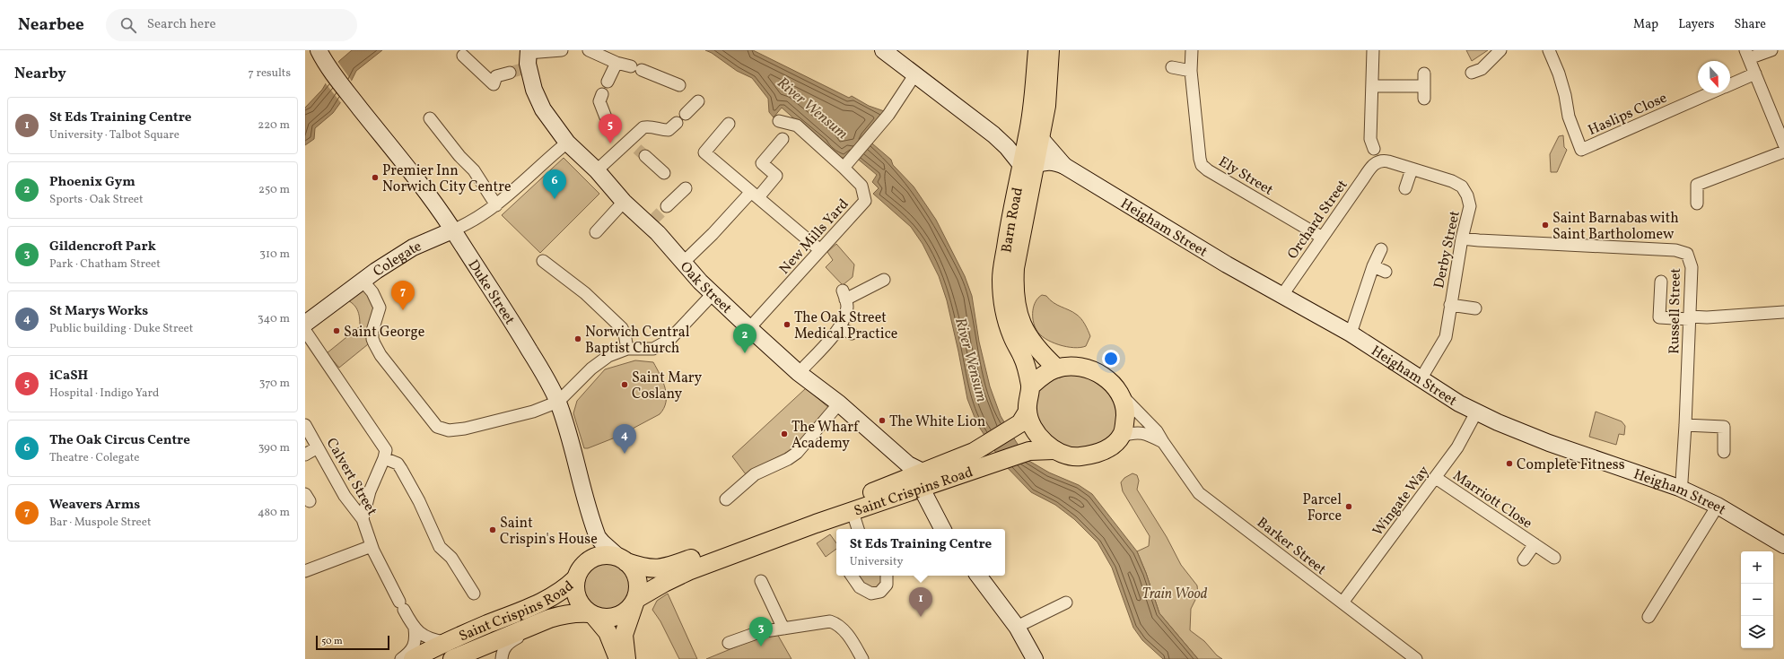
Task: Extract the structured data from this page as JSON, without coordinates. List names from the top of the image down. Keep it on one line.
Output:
{"streets":{"main road":["Barn Road","Saint Crispins Road"],"street":["Haslips Close","Ely Street","Orchard Street","Heigham Street","New Mills Yard","Derby Street","Colegate","Oak Street","Duke Street","Russell Street","Calvert Street","Marriott Close","Wingate Way","Barker Street"]},"crossings":[["Ely Street","Orchard Street"],["Orchard Street","Heigham Street"],["Orchard Street","Derby Street"],["Barn Road","Heigham Street"],["Barn Road","Saint Crispins Road"],["Barn Road","Barker Street"],["Heigham Street","Derby Street"],["Heigham Street","Russell Street"],["Heigham Street","Wingate Way"],["New Mills Yard","Oak Street"],["Derby Street","Russell Street"],["Colegate","Oak Street"],["Colegate","Duke Street"],["Oak Street","Saint Crispins Road"],["Duke Street","Saint Crispins Road"],["Calvert Street","Saint Crispins Road"],["Saint Crispins Road","Barker Street"],["Marriott Close","Wingate Way"],["Wingate Way","Barker Street"]],"water":["River Wensum"],"parks":["Train Wood"],"places":["Premier Inn Norwich City Centre","Saint Barnabas with Saint Bartholomew","The Oak Street Medical Practice","Saint George","Norwich Central Baptist Church","Saint Mary Coslany","The White Lion","The Wharf Academy","Complete Fitness","Parcel Force","Saint Crispin's House"],"scale_bar":"50 m","north":"bottom","page":{"header":"Nearbee","search":"Search here","nav":["Map","Layers","Share"],"heading":["Nearby","7 results"],"list":[{"mark":"1","name":"St Eds Training Centre","note":"University · Talbot Square","value":"220 m"},{"mark":"2","name":"Phoenix Gym","note":"Sports · Oak Street","value":"250 m"},{"mark":"3","name":"Gildencroft Park","note":"Park · Chatham Street","value":"310 m"},{"mark":"4","name":"St Marys Works","note":"Public building · Duke Street","value":"340 m"},{"mark":"5","name":"iCaSH","note":"Hospital · Indigo Yard","value":"370 m"},{"mark":"6","name":"The Oak Circus Centre","note":"Theatre · Colegate","value":"390 m"},{"mark":"7","name":"Weavers Arms","note":"Bar · Muspole Street","value":"480 m"}],"pins":["5","6","7","2","4","1","3"],"popup":["St Eds Training Centre","University"],"map_buttons":["+","−"],"scale":"50 m"}}
